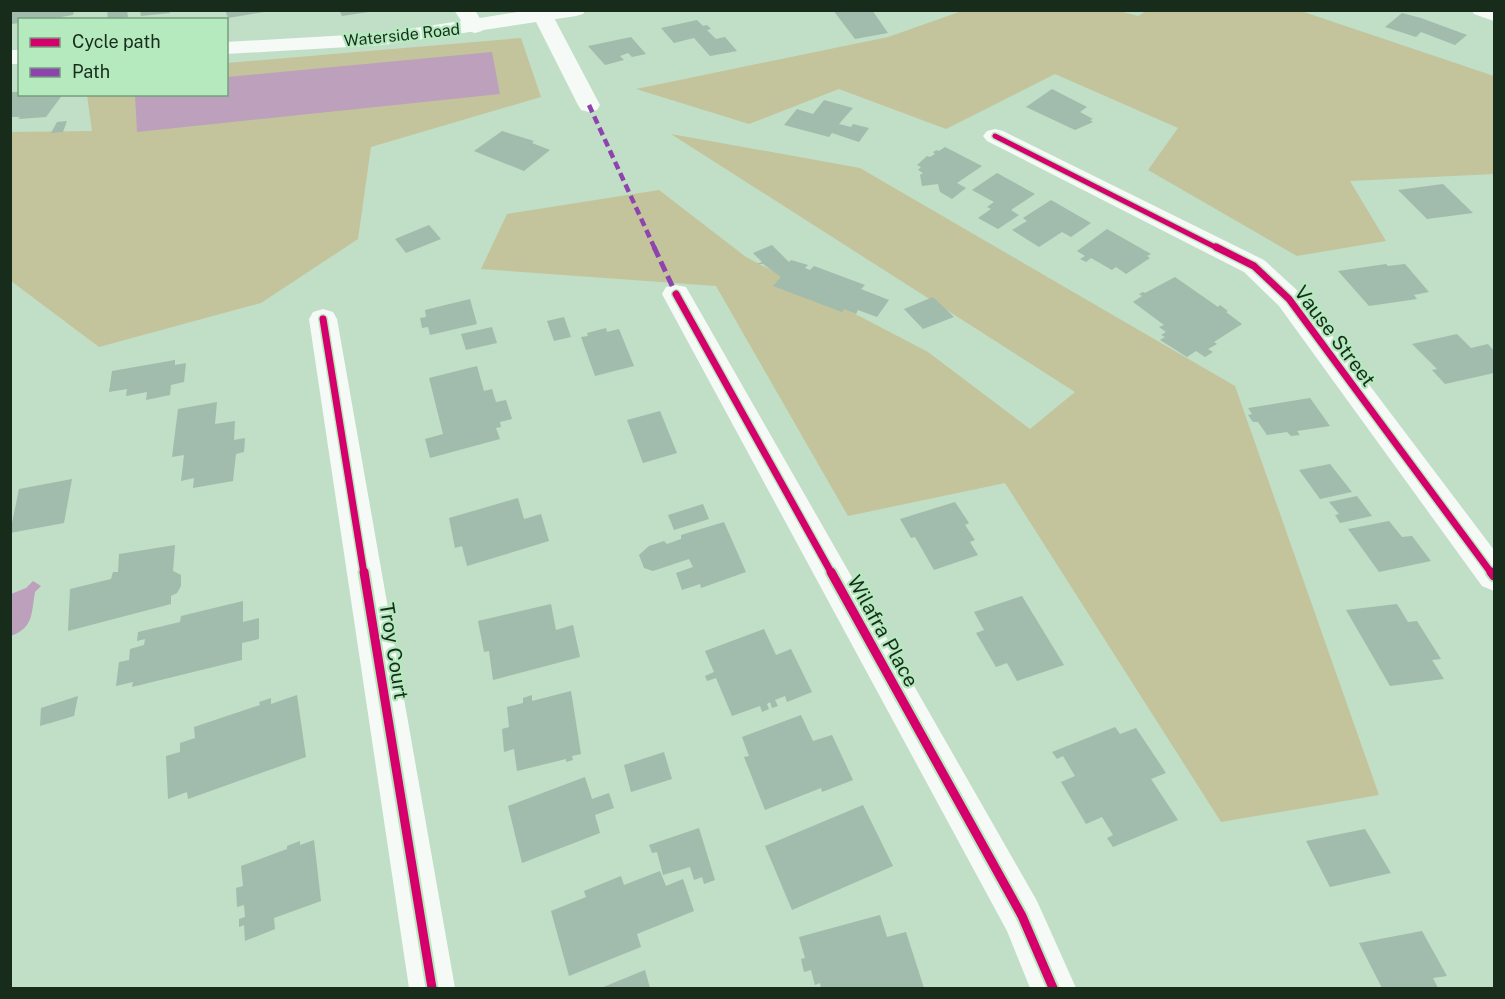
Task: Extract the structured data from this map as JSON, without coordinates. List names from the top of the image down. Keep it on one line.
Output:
{"streets":{"street":["Waterside Road","Vause Street","Wilafra Place","Troy Court"]},"legend":["Cycle path","Path"]}
